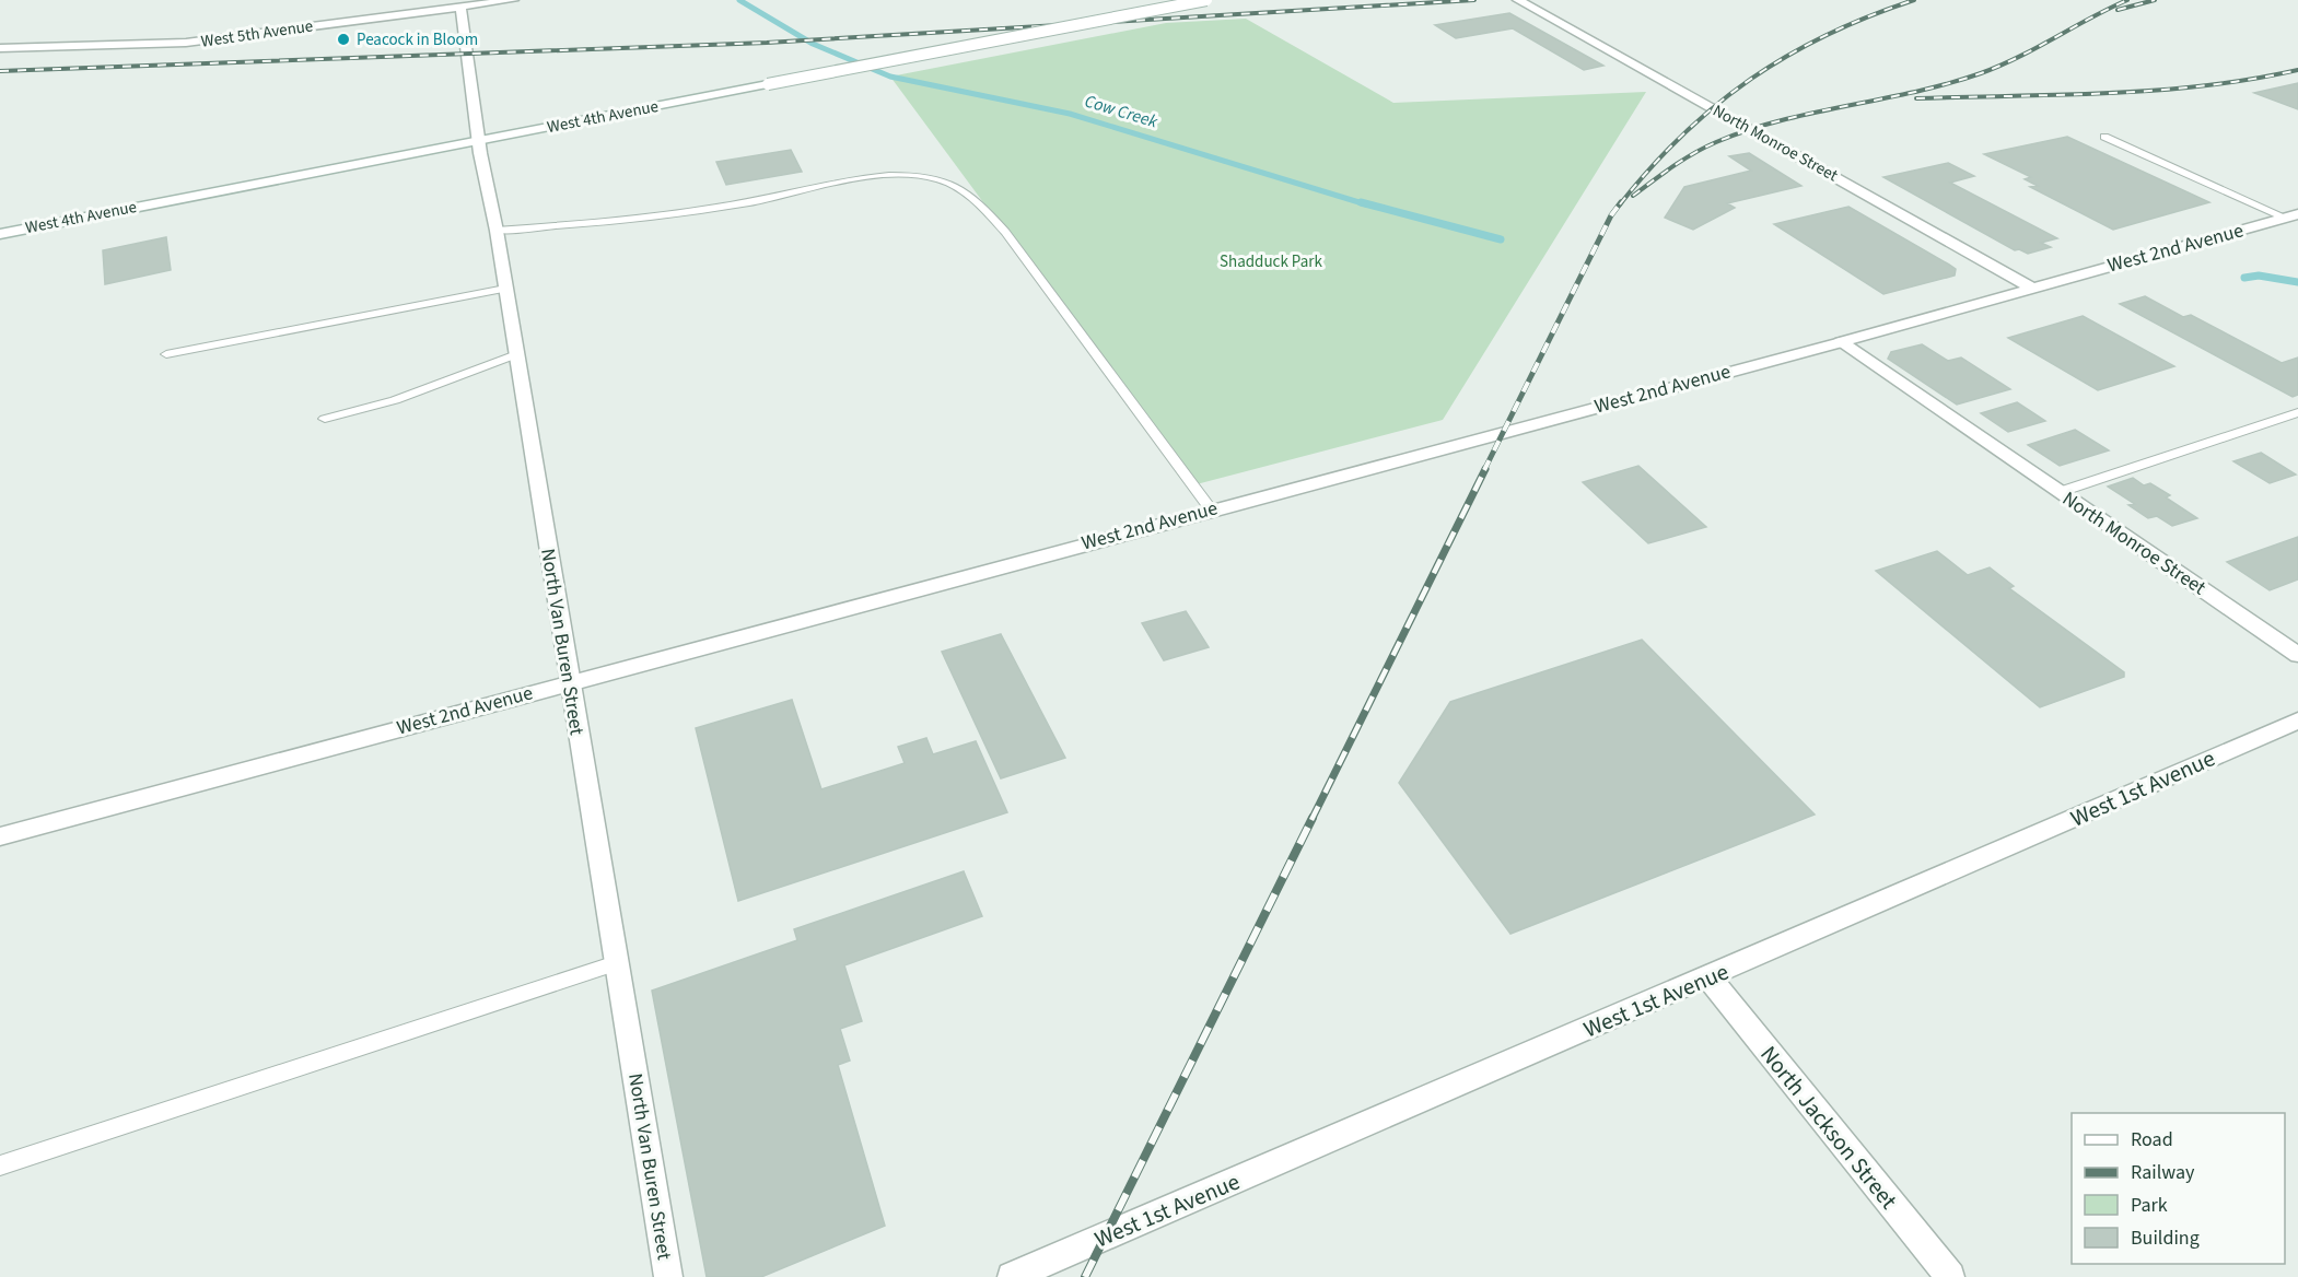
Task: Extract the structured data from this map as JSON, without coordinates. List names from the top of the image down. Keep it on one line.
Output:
{"streets":{"street":["West 5th Avenue","West 4th Avenue","North Monroe Street","West 2nd Avenue","North Van Buren Street","West 1st Avenue","North Jackson Street"]},"crossings":[["West 5th Avenue","North Van Buren Street"],["West 4th Avenue","North Van Buren Street"],["North Monroe Street","West 2nd Avenue"],["West 2nd Avenue","North Van Buren Street"],["West 1st Avenue","North Jackson Street"]],"water":["Cow Creek"],"parks":["Shadduck Park"],"places":["Peacock in Bloom"],"legend":["Road","Railway","Park","Building"]}
